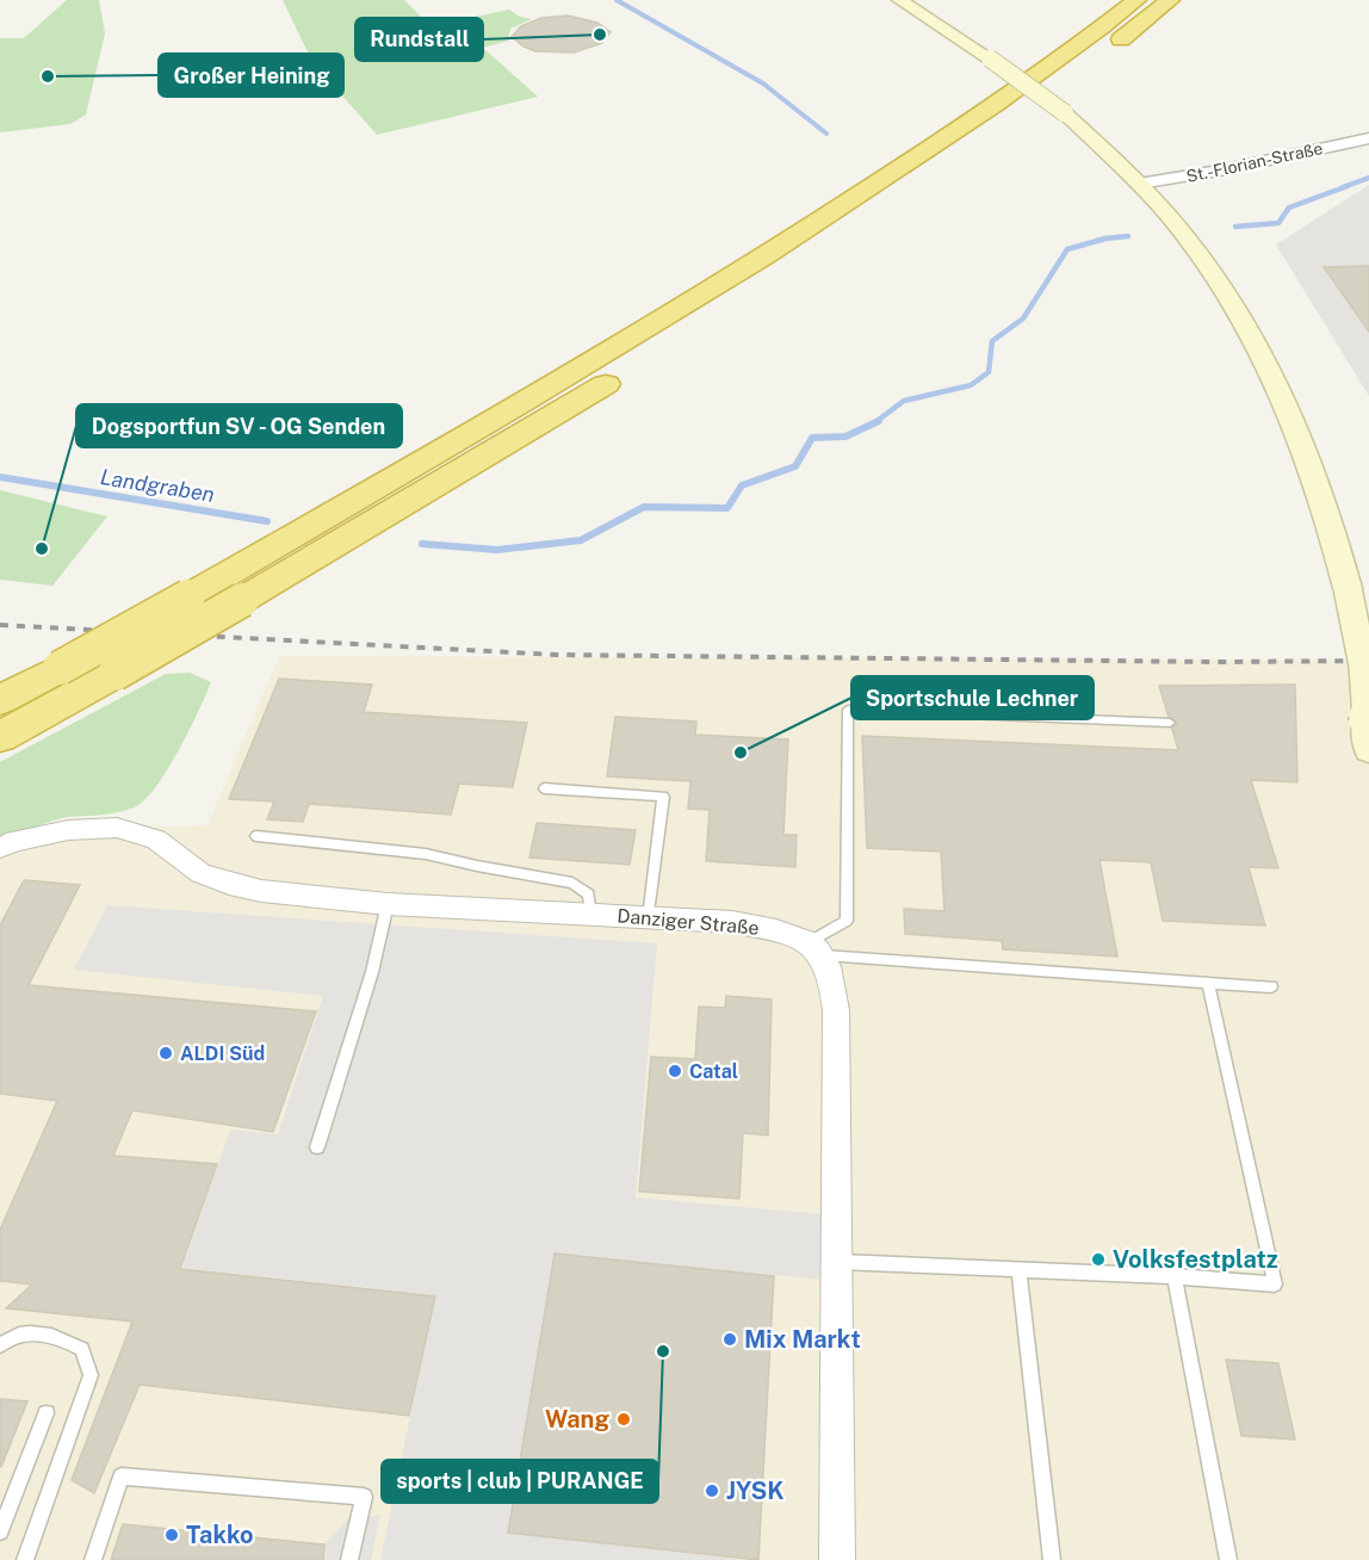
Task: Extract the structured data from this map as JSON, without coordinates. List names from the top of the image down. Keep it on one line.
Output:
{"streets":{"street":["St.-Florian-Straße","Danziger Straße"]},"water":["Landgraben"],"places":["Rundstall","Großer Heining","Dogsportfun SV - OG Senden","Sportschule Lechner","ALDI Süd","Catal","Volksfestplatz","Mix Markt","sports | club | PURANGE","Wang","JYSK","Takko"]}
